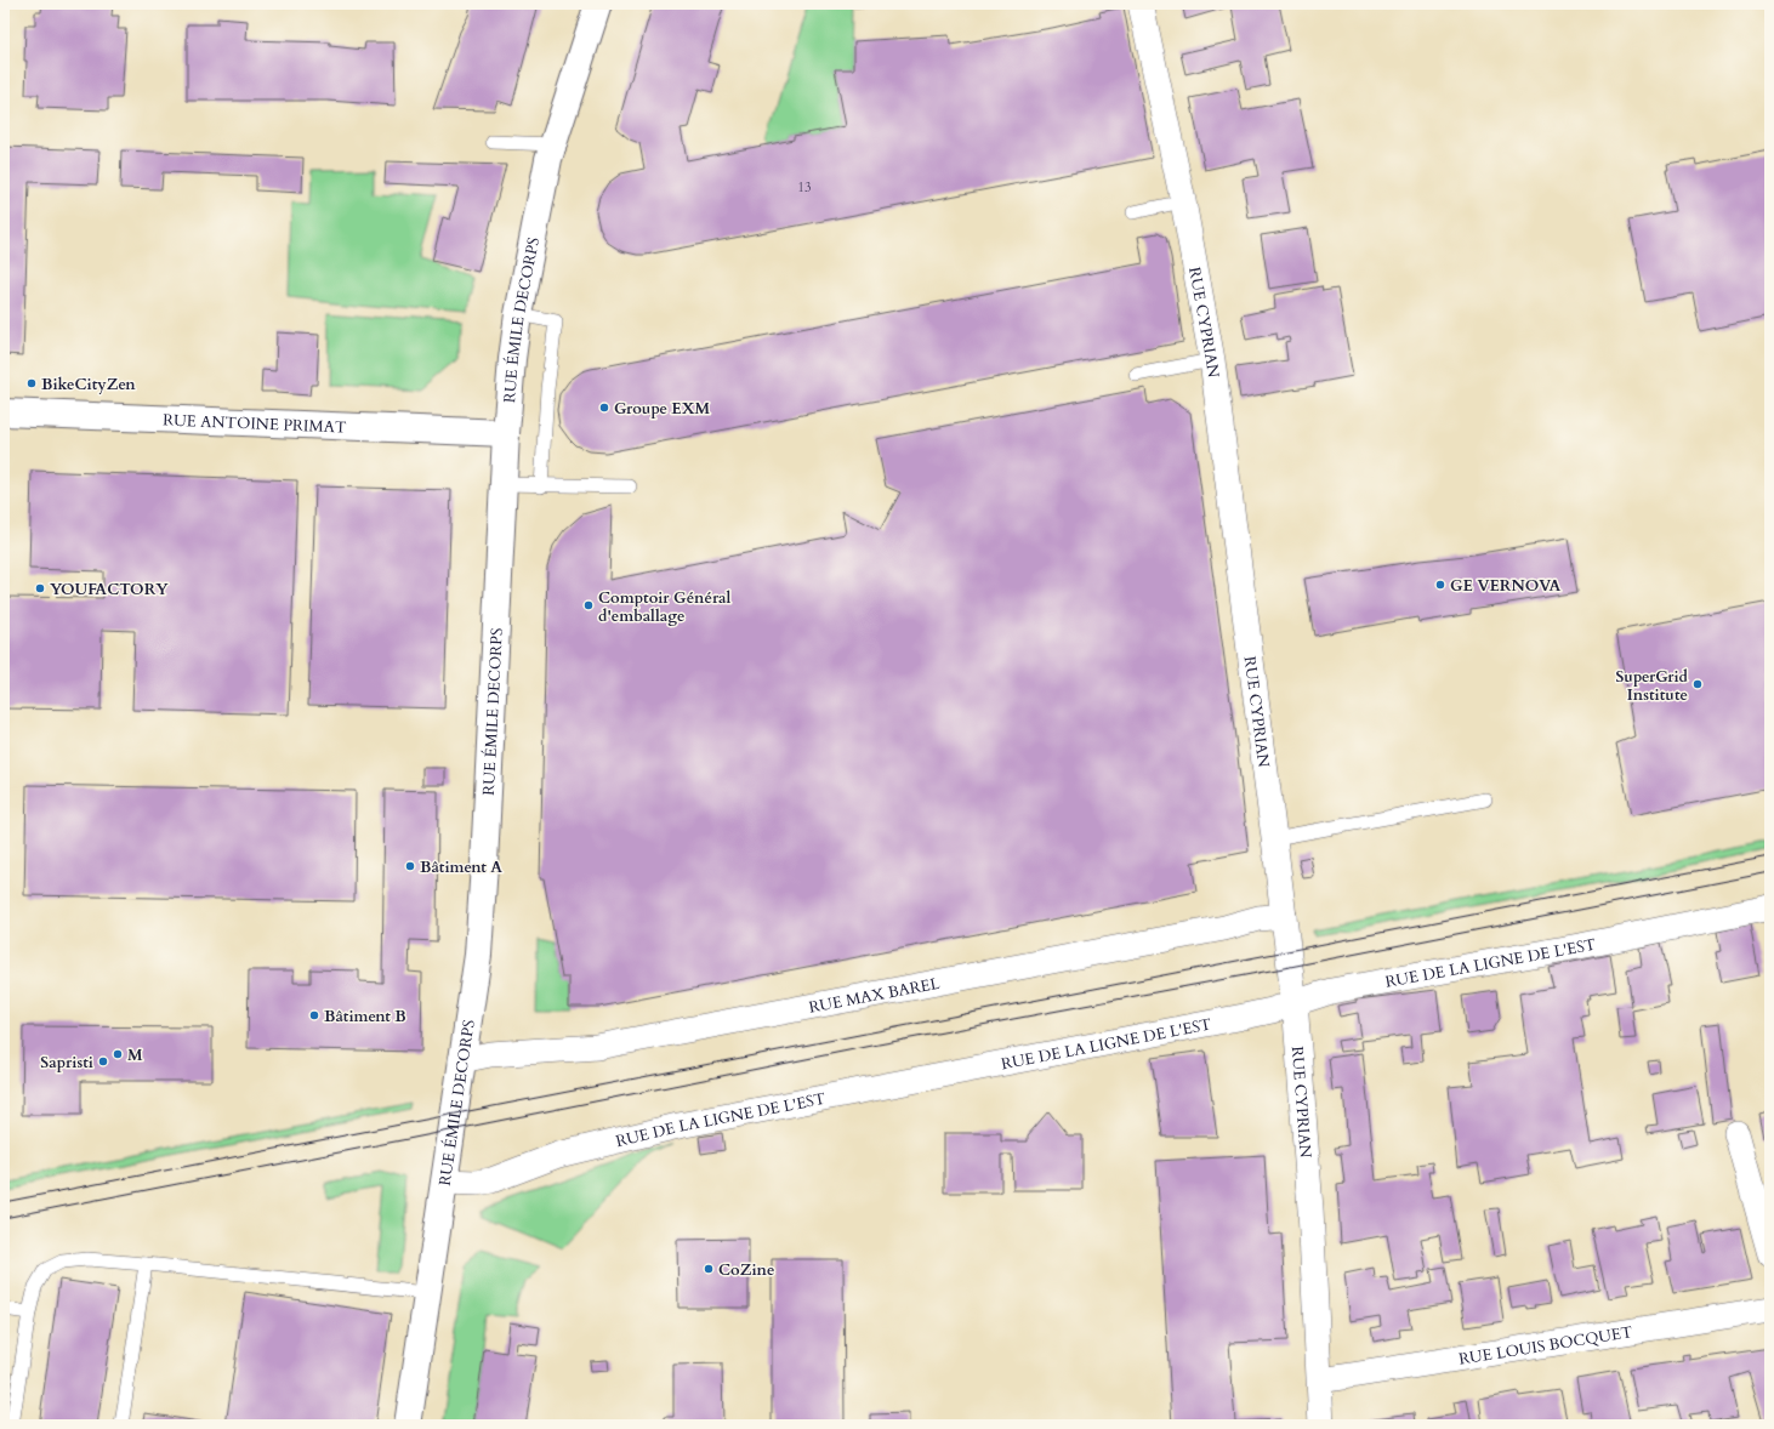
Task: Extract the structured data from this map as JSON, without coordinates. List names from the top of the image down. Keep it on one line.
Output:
{"streets":{"street":["RUE ÉMILE DECORPS","RUE CYPRIAN","RUE ANTOINE PRIMAT","RUE DE LA LIGNE DE L'EST","RUE MAX BAREL","RUE LOUIS BOCQUET"]},"crossings":[["RUE ÉMILE DECORPS","RUE ANTOINE PRIMAT"],["RUE ÉMILE DECORPS","RUE DE LA LIGNE DE L'EST"],["RUE ÉMILE DECORPS","RUE MAX BAREL"],["RUE CYPRIAN","RUE DE LA LIGNE DE L'EST"],["RUE CYPRIAN","RUE MAX BAREL"],["RUE CYPRIAN","RUE LOUIS BOCQUET"]],"places":["BikeCityZen","Groupe EXM","GE VERNOVA","YOUFACTORY","Comptoir Général d'emballage","SuperGrid Institute","Bâtiment A","Bâtiment B","M","Sapristi","CoZine"],"house_numbers":["13"]}
